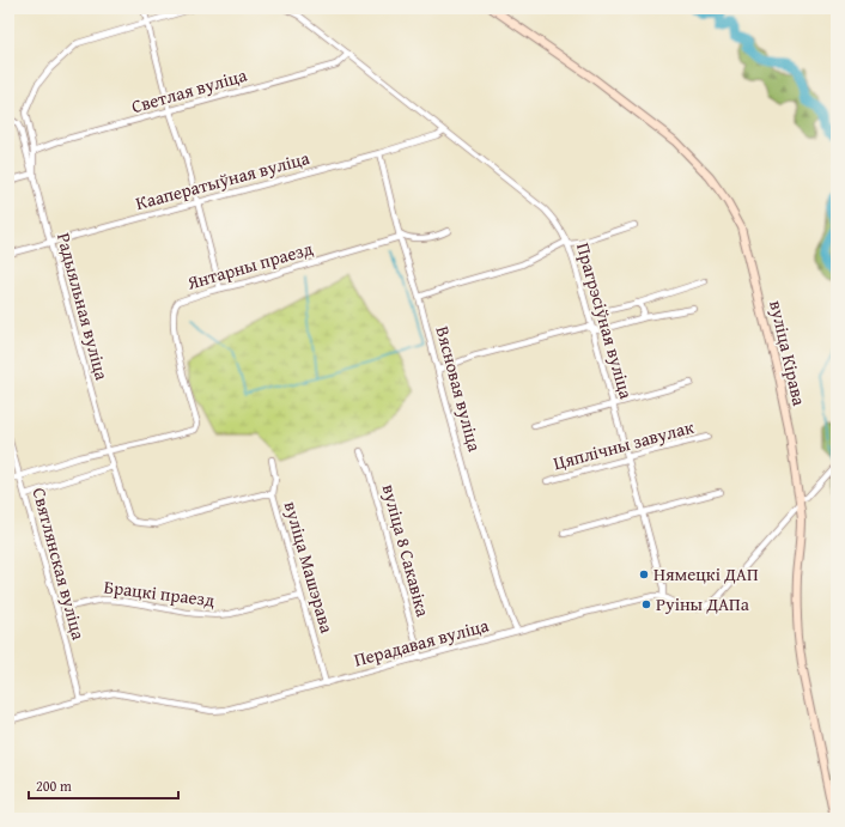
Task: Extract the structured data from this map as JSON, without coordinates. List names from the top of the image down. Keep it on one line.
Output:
{"streets":{"street":["Светлая вуліца","Кааператыўная вуліца","Янтарны праезд","Радыяльная вуліца","Прагрэсіўная вуліца","вуліца Кірава","Вясновая вуліца","Цяплічны завулак","вуліца 8 Сакавіка","Святлянская вуліца","вуліца Машэрава","Брацкі праезд","Перадавая вуліца"]},"crossings":[["Светлая вуліца","Радыяльная вуліца"],["Светлая вуліца","Прагрэсіўная вуліца"],["Кааператыўная вуліца","Радыяльная вуліца"],["Кааператыўная вуліца","Прагрэсіўная вуліца"],["Кааператыўная вуліца","Вясновая вуліца"],["Янтарны праезд","Радыяльная вуліца"],["Янтарны праезд","Вясновая вуліца"],["Радыяльная вуліца","вуліца Машэрава"],["Прагрэсіўная вуліца","Цяплічны завулак"],["Прагрэсіўная вуліца","Перадавая вуліца"],["Вясновая вуліца","Перадавая вуліца"],["вуліца 8 Сакавіка","Перадавая вуліца"],["Святлянская вуліца","Перадавая вуліца"],["вуліца Машэрава","Брацкі праезд"],["вуліца Машэрава","Перадавая вуліца"]],"places":["Нямецкі ДАП","Руіны ДАПа"],"scale_bar":"200 m"}
